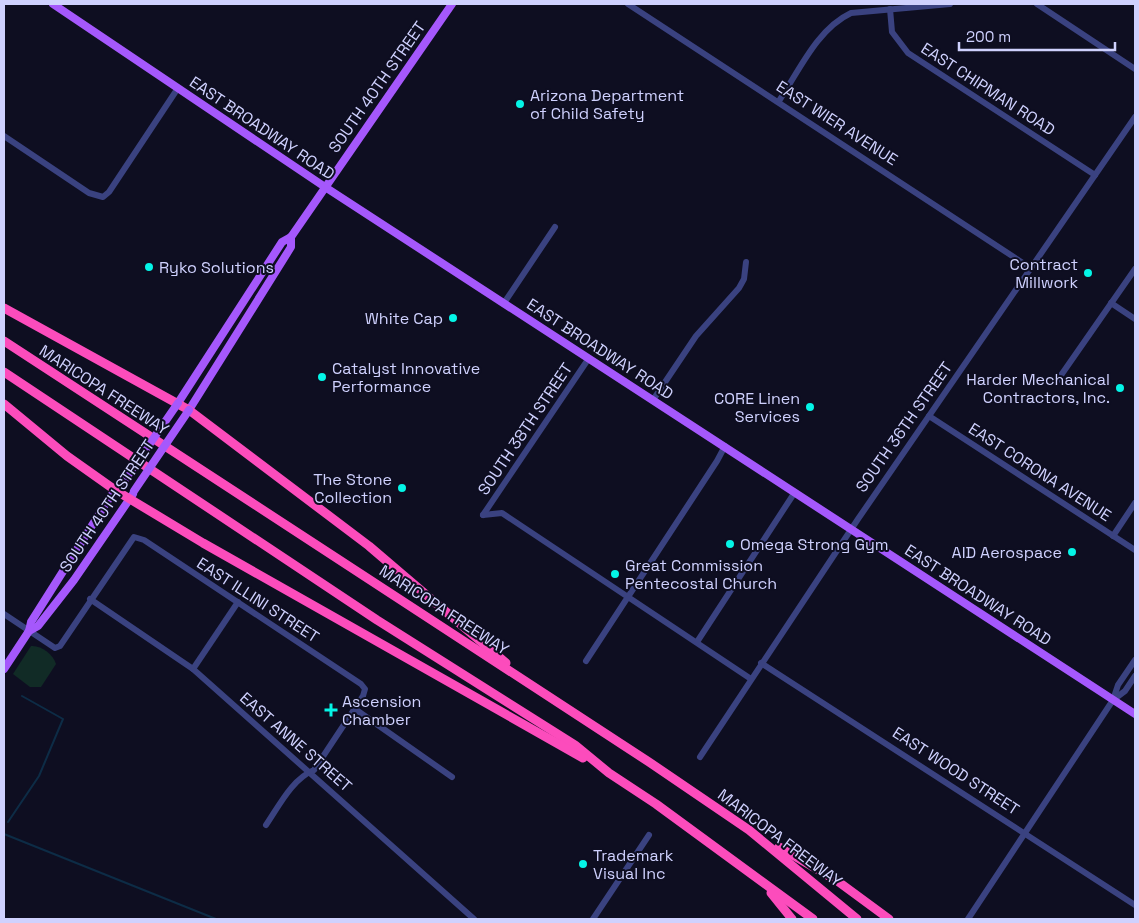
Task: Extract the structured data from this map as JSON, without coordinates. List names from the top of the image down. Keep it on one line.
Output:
{"streets":{"highway":["MARICOPA FREEWAY"],"main road":["SOUTH 40TH STREET","EAST BROADWAY ROAD"],"street":["EAST CHIPMAN ROAD","EAST WIER AVENUE","SOUTH 36TH STREET","SOUTH 38TH STREET","EAST CORONA AVENUE","EAST ILLINI STREET","EAST ANNE STREET","EAST WOOD STREET"]},"crossings":[["SOUTH 40TH STREET","EAST BROADWAY ROAD"],["EAST CHIPMAN ROAD","SOUTH 36TH STREET"],["EAST WIER AVENUE","SOUTH 36TH STREET"],["EAST BROADWAY ROAD","SOUTH 36TH STREET"],["EAST BROADWAY ROAD","SOUTH 38TH STREET"],["SOUTH 36TH STREET","EAST CORONA AVENUE"],["SOUTH 36TH STREET","EAST WOOD STREET"],["EAST ILLINI STREET","EAST ANNE STREET"]],"places":{"other":["Arizona Department of Child Safety","Ryko Solutions","Contract Millwork","White Cap","Catalyst Innovative Performance","Harder Mechanical Contractors, Inc.","CORE Linen Services","The Stone Collection","Omega Strong Gym","AID Aerospace","Great Commission Pentecostal Church","Trademark Visual Inc"],"health":["Ascension Chamber"]},"scale_bar":"200 m"}
